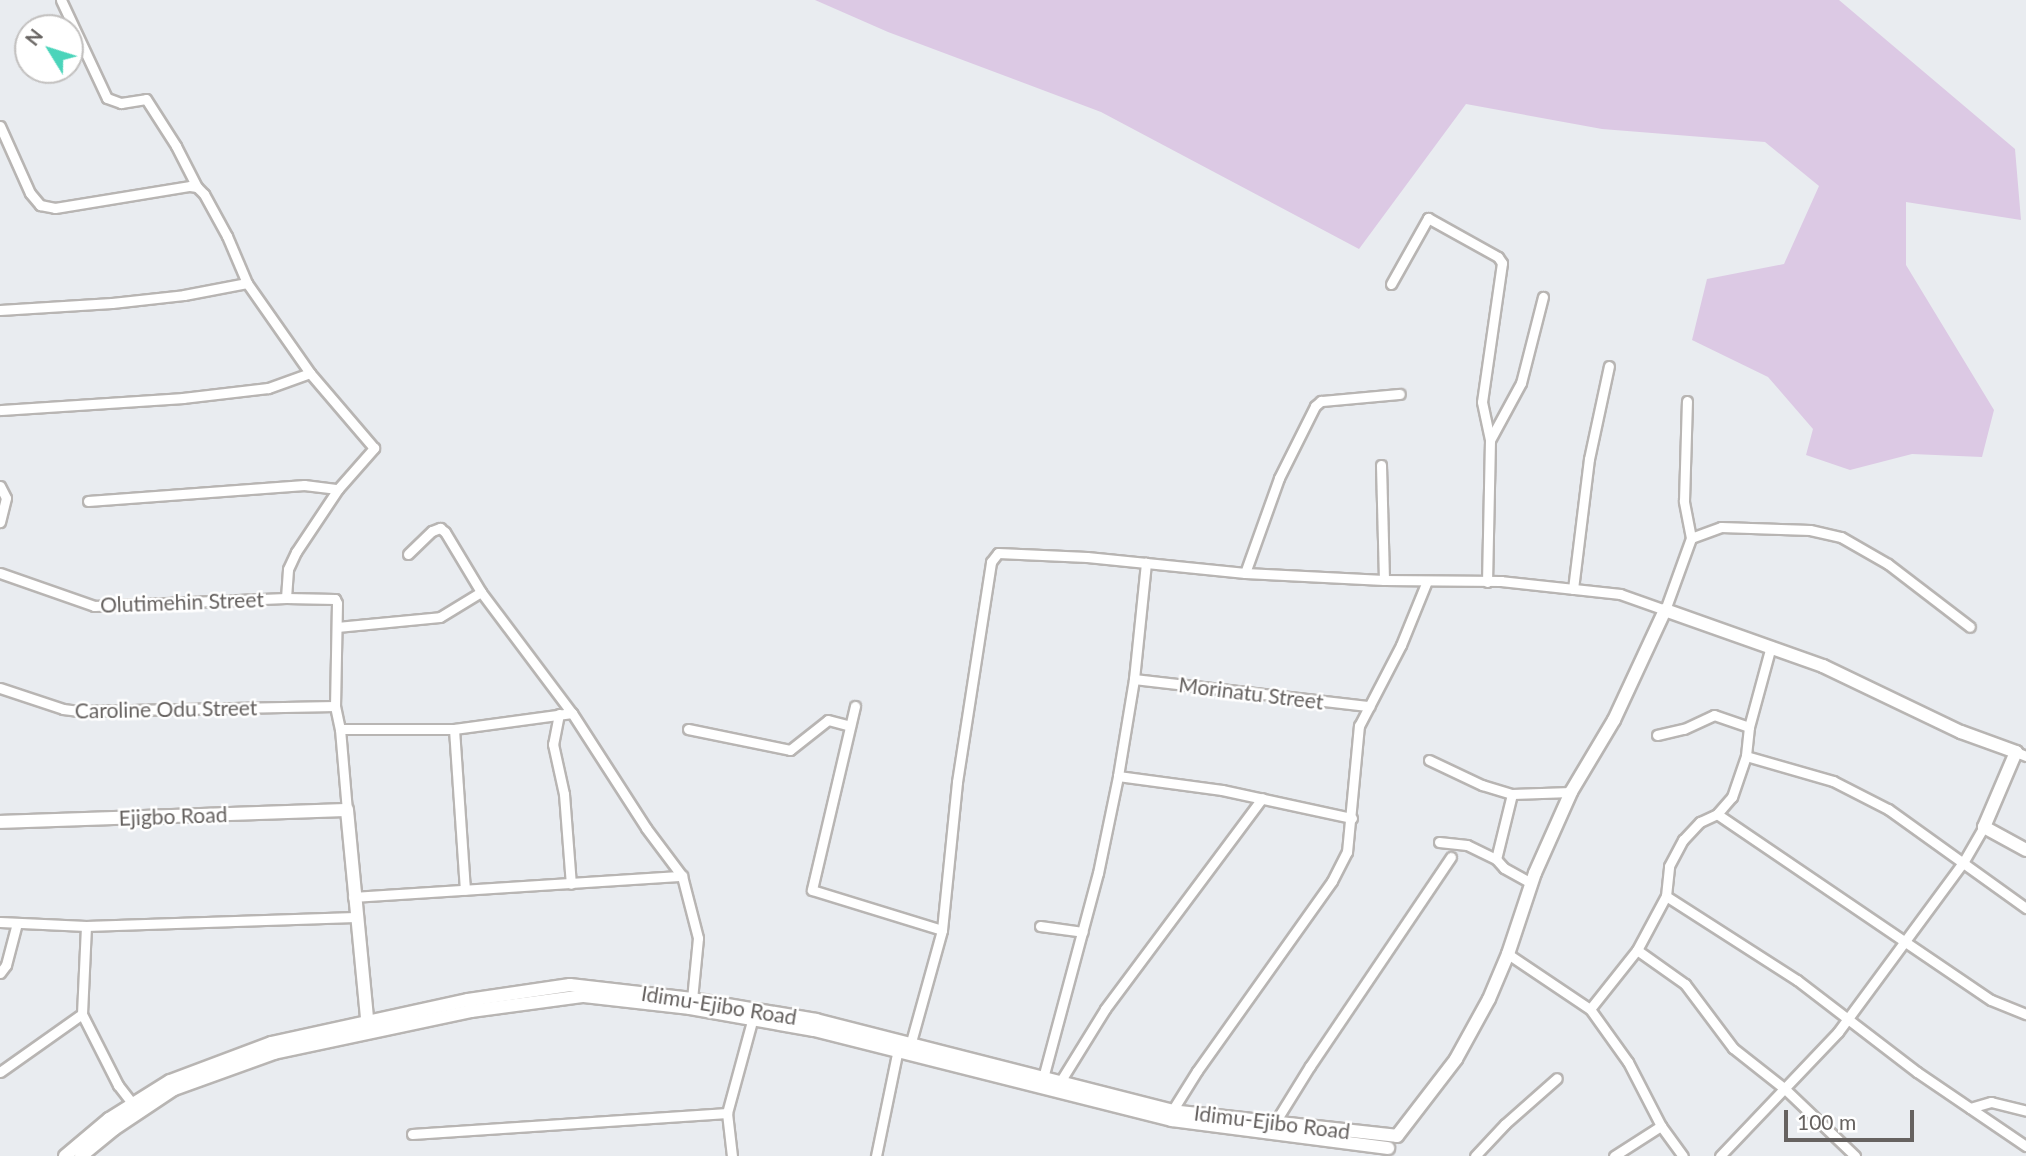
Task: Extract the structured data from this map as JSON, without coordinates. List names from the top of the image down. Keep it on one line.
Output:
{"streets":{"main road":["Ejigbo Road","Idimu-Ejibo Road"],"street":["Olutimehin Street","Morinatu Street","Caroline Odu Street"]},"scale_bar":"100 m","north":"top left"}
